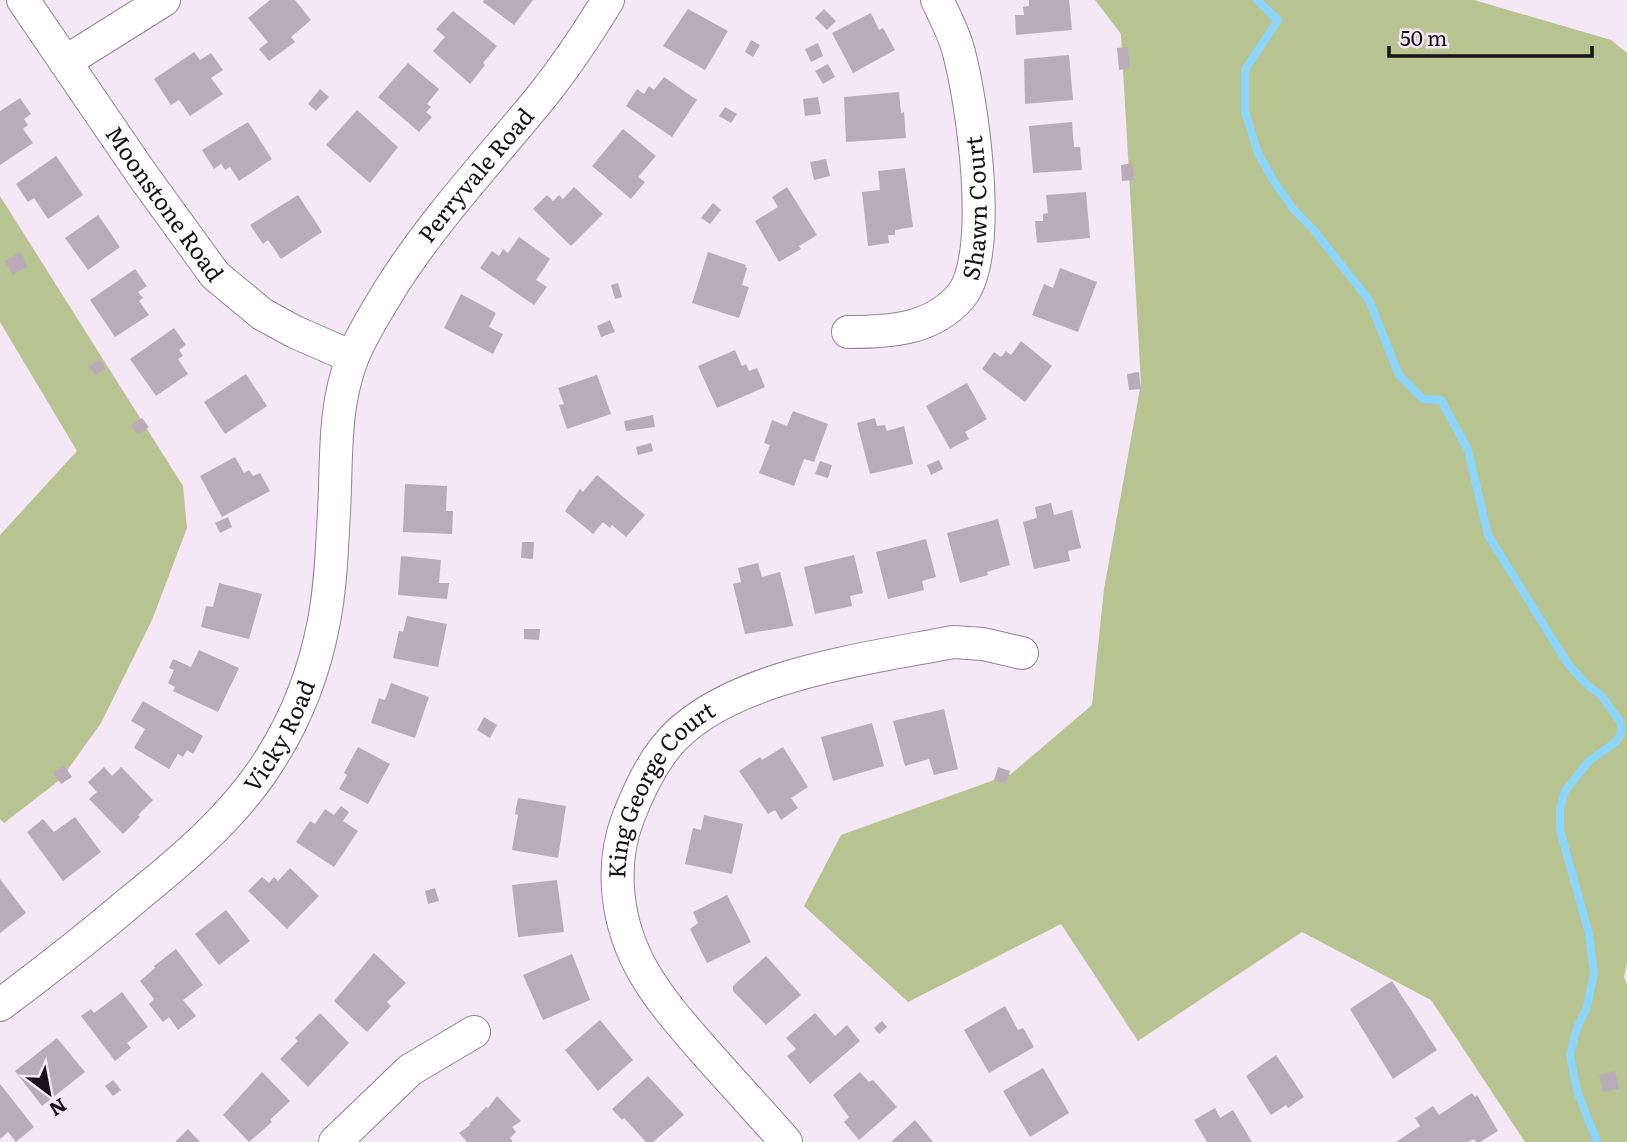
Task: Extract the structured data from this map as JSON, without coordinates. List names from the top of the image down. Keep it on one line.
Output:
{"streets":{"street":["Perryvale Road","Moonstone Road","Shawn Court","Vicky Road","King George Court"]},"crossings":[["Perryvale Road","Moonstone Road"],["Perryvale Road","Vicky Road"],["Moonstone Road","Vicky Road"]],"scale_bar":"50 m","north":"bottom right"}
